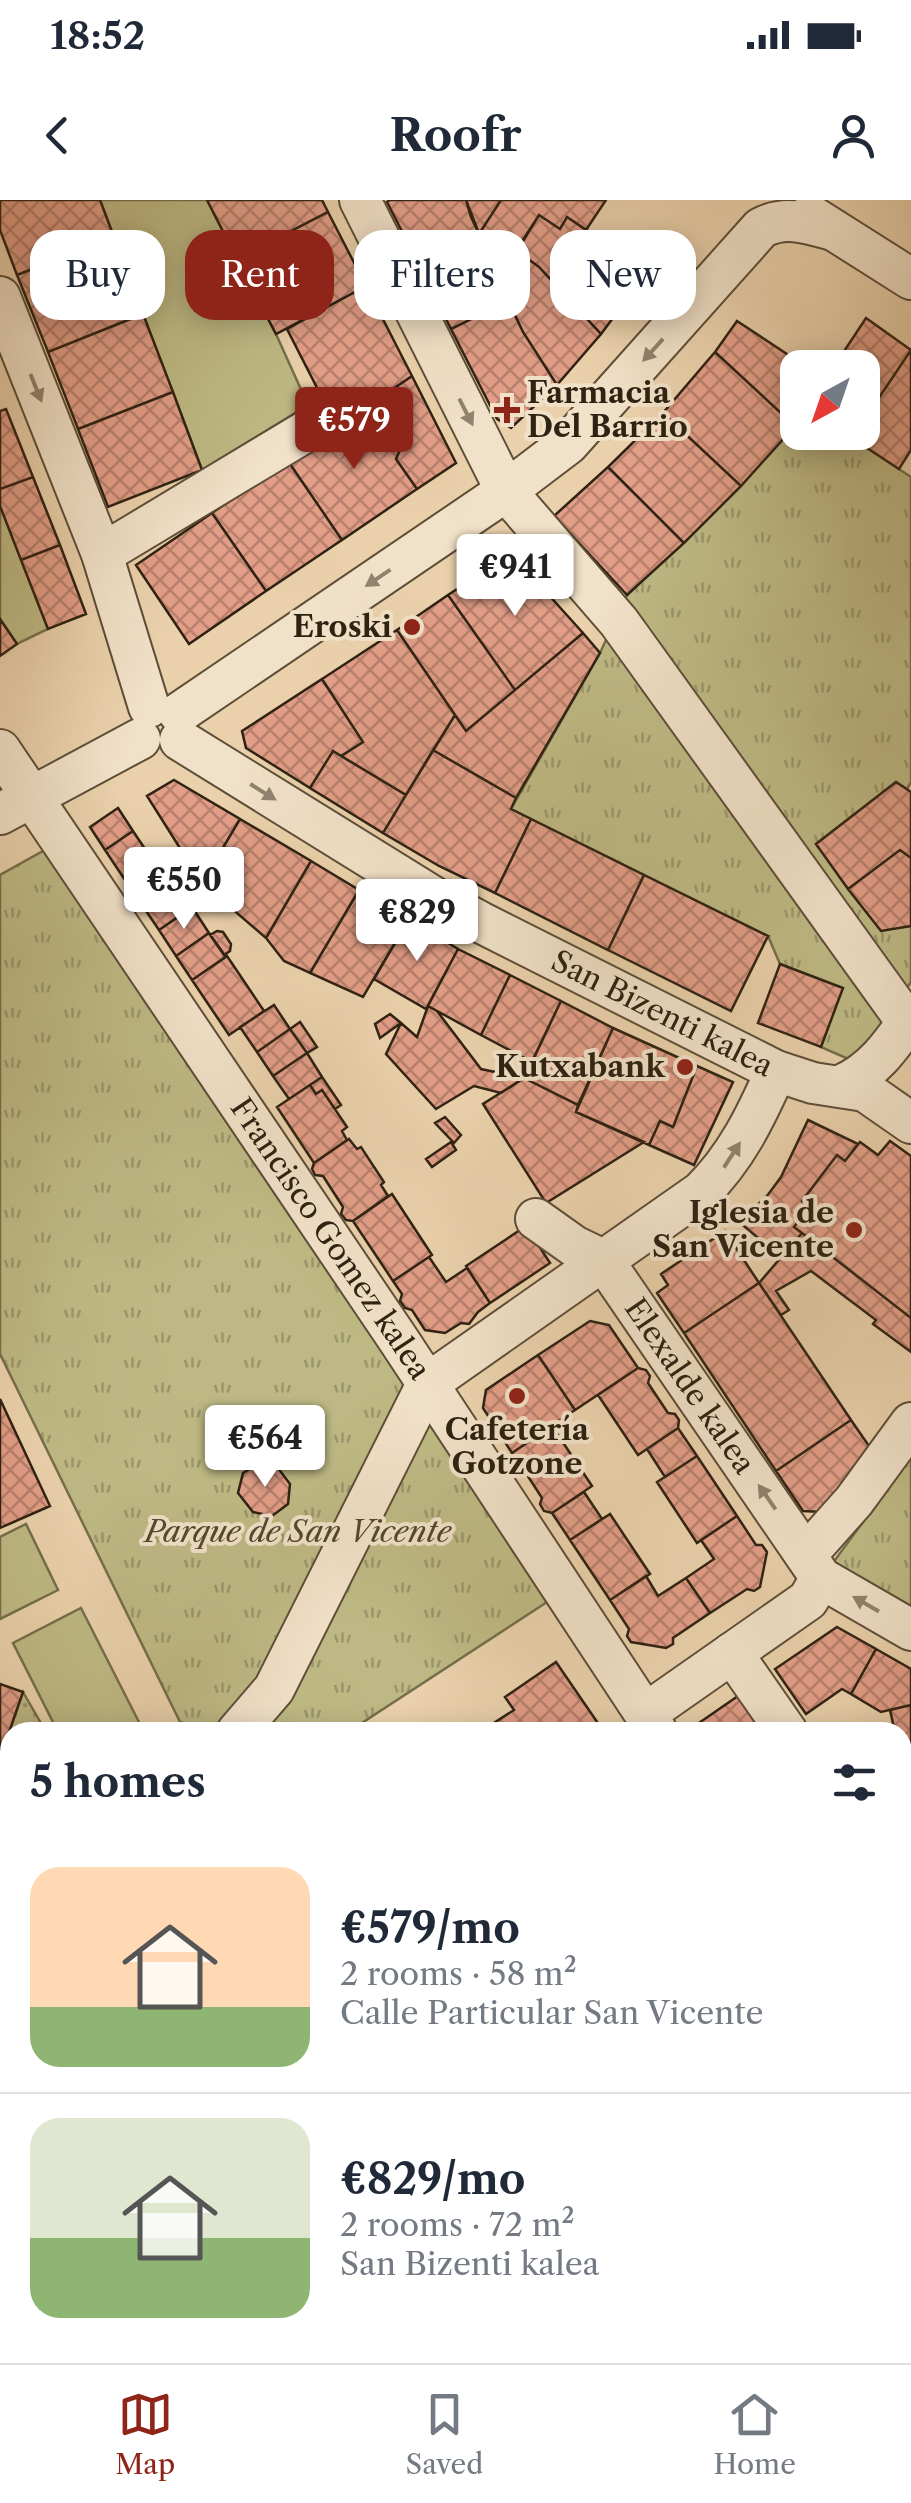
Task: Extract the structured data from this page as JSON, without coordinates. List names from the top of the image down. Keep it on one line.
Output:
{"streets":{"street":["San Bizenti kalea","Francisco Gomez kalea","Elexalde kalea"]},"one_way":["Elexalde kalea"],"parks":["Parque de San Vicente"],"places":{"health":["Farmacia Del Barrio"],"other":["Eroski","Kutxabank","Iglesia de San Vicente","Cafetería Gotzone"]},"north":"bottom left","page":{"status":"18:52","header":"Roofr","chip":["Buy","Rent","Filters","New"],"price":["€579","€941","€550","€829","€564"],"heading":"5 homes","list":[{"name":"€579/mo","note":"2 rooms · 58 m² · Calle Particular San Vicente"},{"name":"€829/mo","note":"2 rooms · 72 m² · San Bizenti kalea"}],"tabs":["Map","Saved","Home"]}}
